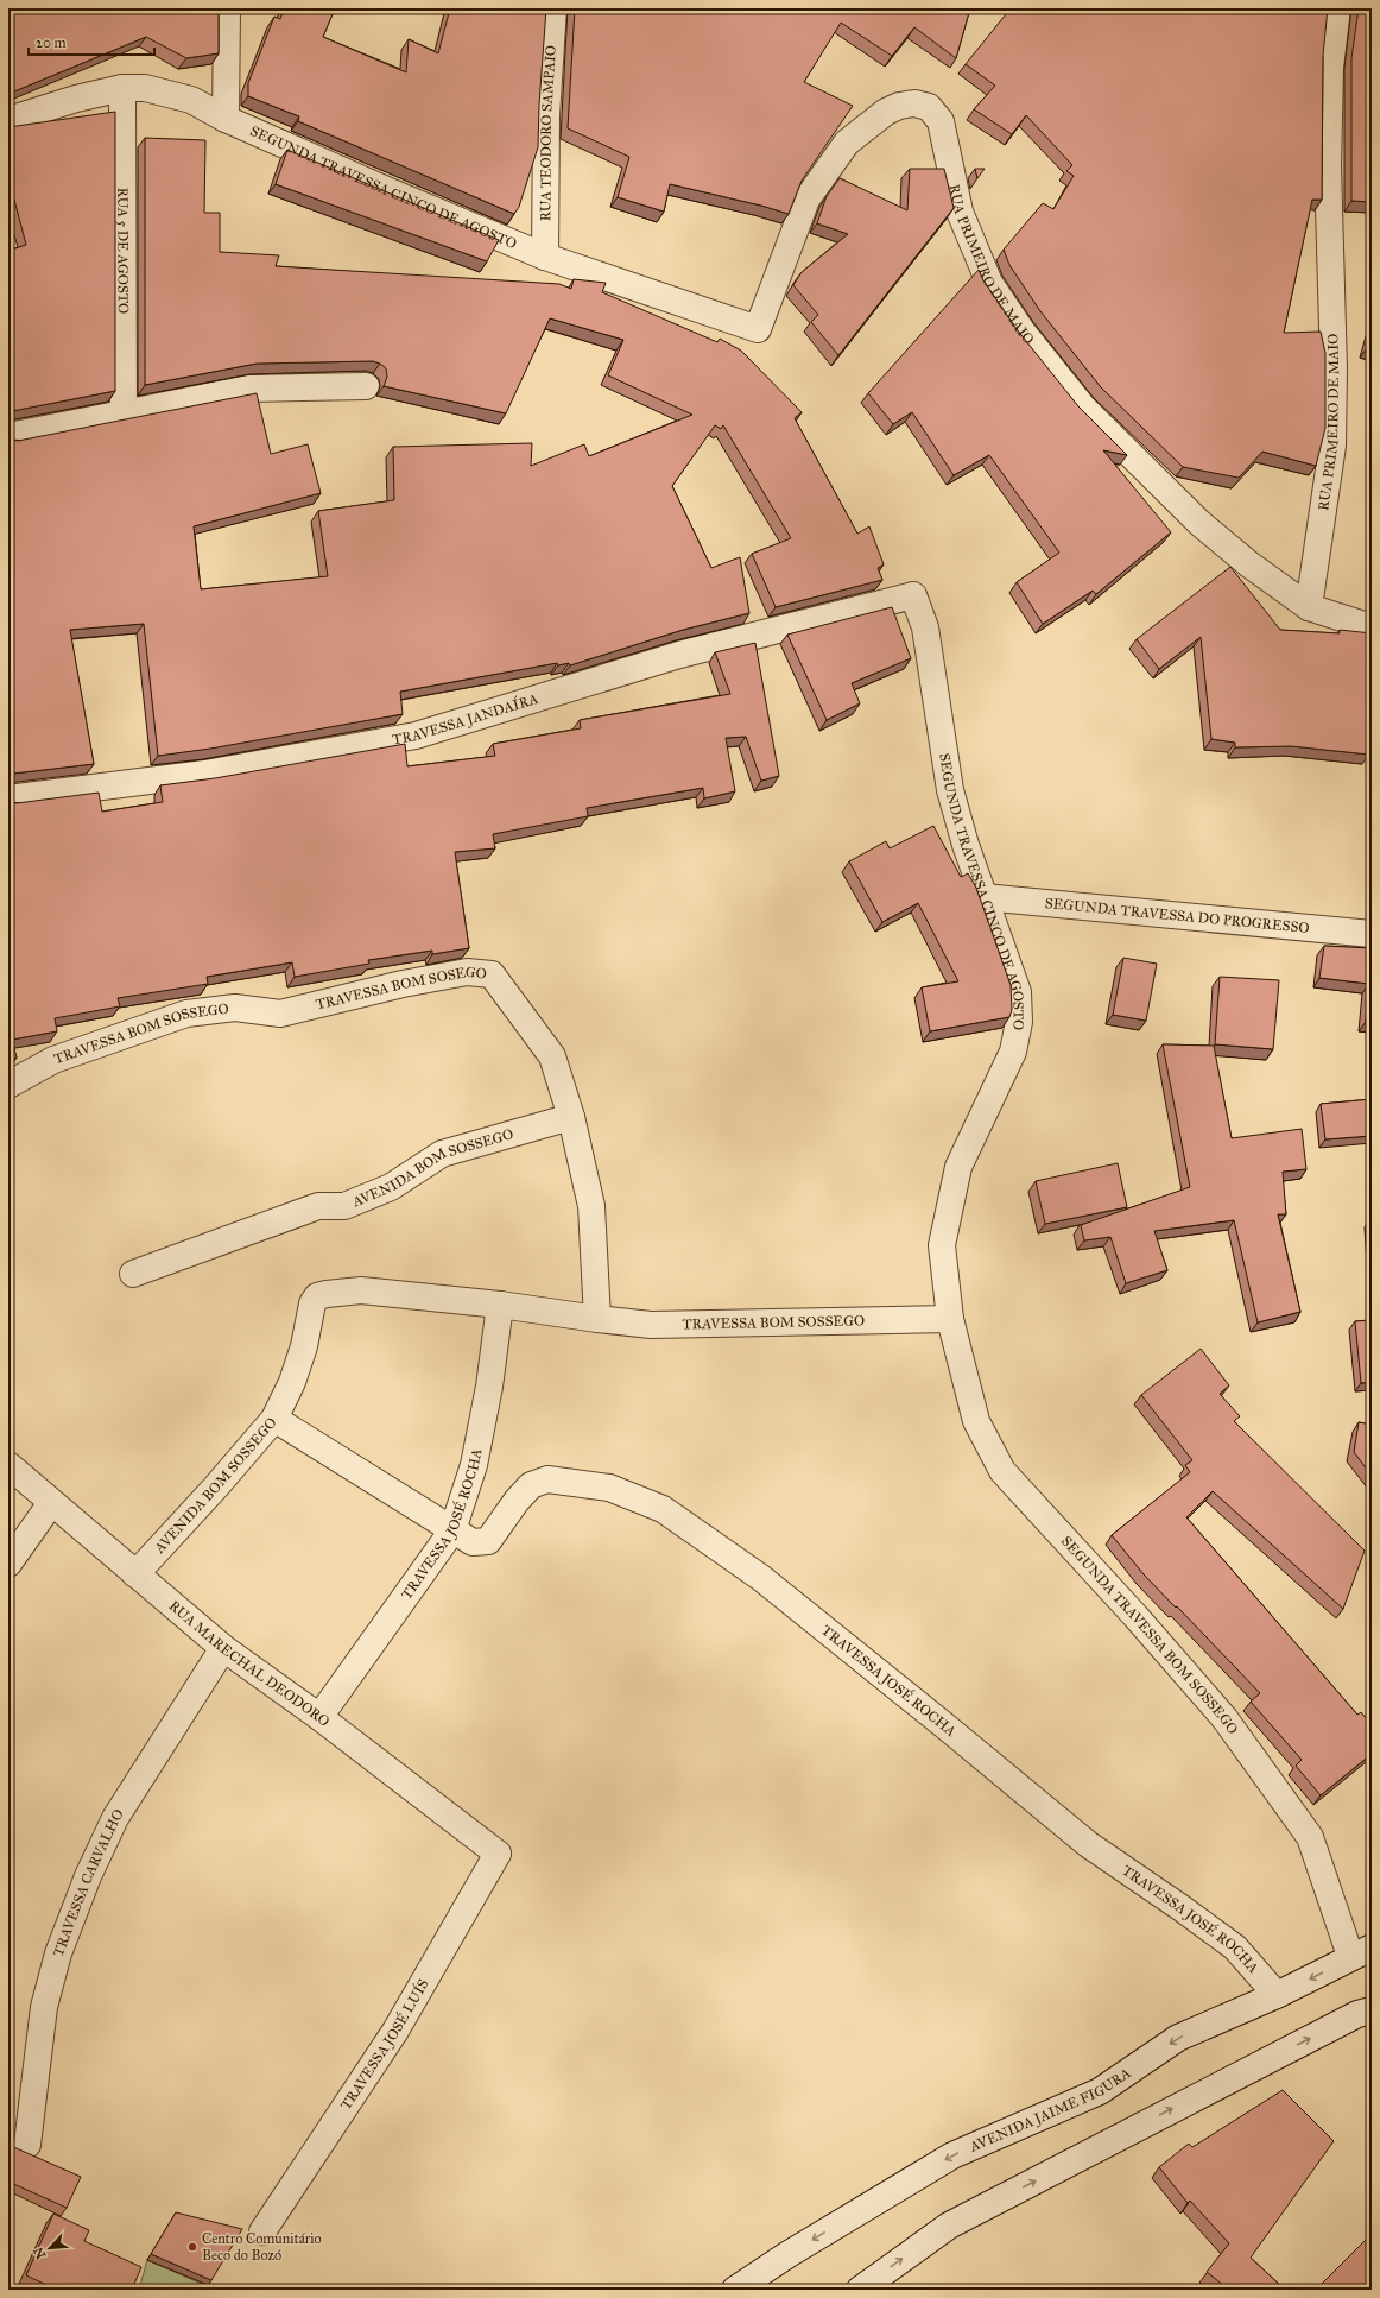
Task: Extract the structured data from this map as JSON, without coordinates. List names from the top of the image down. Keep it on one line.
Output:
{"streets":{"street":["RUA TEODORO SAMPAIO","SEGUNDA TRAVESSA CINCO DE AGOSTO","RUA 5 DE AGOSTO","RUA PRIMEIRO DE MAIO","TRAVESSA JANDAÍRA","SEGUNDA TRAVESSA DO PROGRESSO","TRAVESSA BOM SOSEGO","TRAVESSA BOM SOSSEGO","AVENIDA BOM SOSSEGO","TRAVESSA JOSÉ ROCHA","SEGUNDA TRAVESSA BOM SOSSEGO","RUA MARECHAL DEODORO","TRAVESSA CARVALHO","TRAVESSA JOSÉ LUÍS","AVENIDA JAIME FIGURA"]},"crossings":[["RUA TEODORO SAMPAIO","SEGUNDA TRAVESSA CINCO DE AGOSTO"],["SEGUNDA TRAVESSA CINCO DE AGOSTO","RUA 5 DE AGOSTO"],["SEGUNDA TRAVESSA CINCO DE AGOSTO","RUA PRIMEIRO DE MAIO"],["SEGUNDA TRAVESSA CINCO DE AGOSTO","TRAVESSA JANDAÍRA"],["SEGUNDA TRAVESSA CINCO DE AGOSTO","SEGUNDA TRAVESSA DO PROGRESSO"],["SEGUNDA TRAVESSA CINCO DE AGOSTO","TRAVESSA BOM SOSSEGO"],["SEGUNDA TRAVESSA CINCO DE AGOSTO","SEGUNDA TRAVESSA BOM SOSSEGO"],["TRAVESSA BOM SOSEGO","TRAVESSA BOM SOSSEGO"],["TRAVESSA BOM SOSEGO","AVENIDA BOM SOSSEGO"],["TRAVESSA BOM SOSSEGO","AVENIDA BOM SOSSEGO"],["TRAVESSA BOM SOSSEGO","TRAVESSA JOSÉ ROCHA"],["TRAVESSA BOM SOSSEGO","SEGUNDA TRAVESSA BOM SOSSEGO"],["AVENIDA BOM SOSSEGO","RUA MARECHAL DEODORO"],["TRAVESSA JOSÉ ROCHA","RUA MARECHAL DEODORO"],["TRAVESSA JOSÉ ROCHA","AVENIDA JAIME FIGURA"],["SEGUNDA TRAVESSA BOM SOSSEGO","AVENIDA JAIME FIGURA"],["RUA MARECHAL DEODORO","TRAVESSA CARVALHO"],["RUA MARECHAL DEODORO","TRAVESSA JOSÉ LUÍS"]],"places":["Centro Comunitário Beco do Bozó"],"scale_bar":"20 m","north":"bottom left"}
